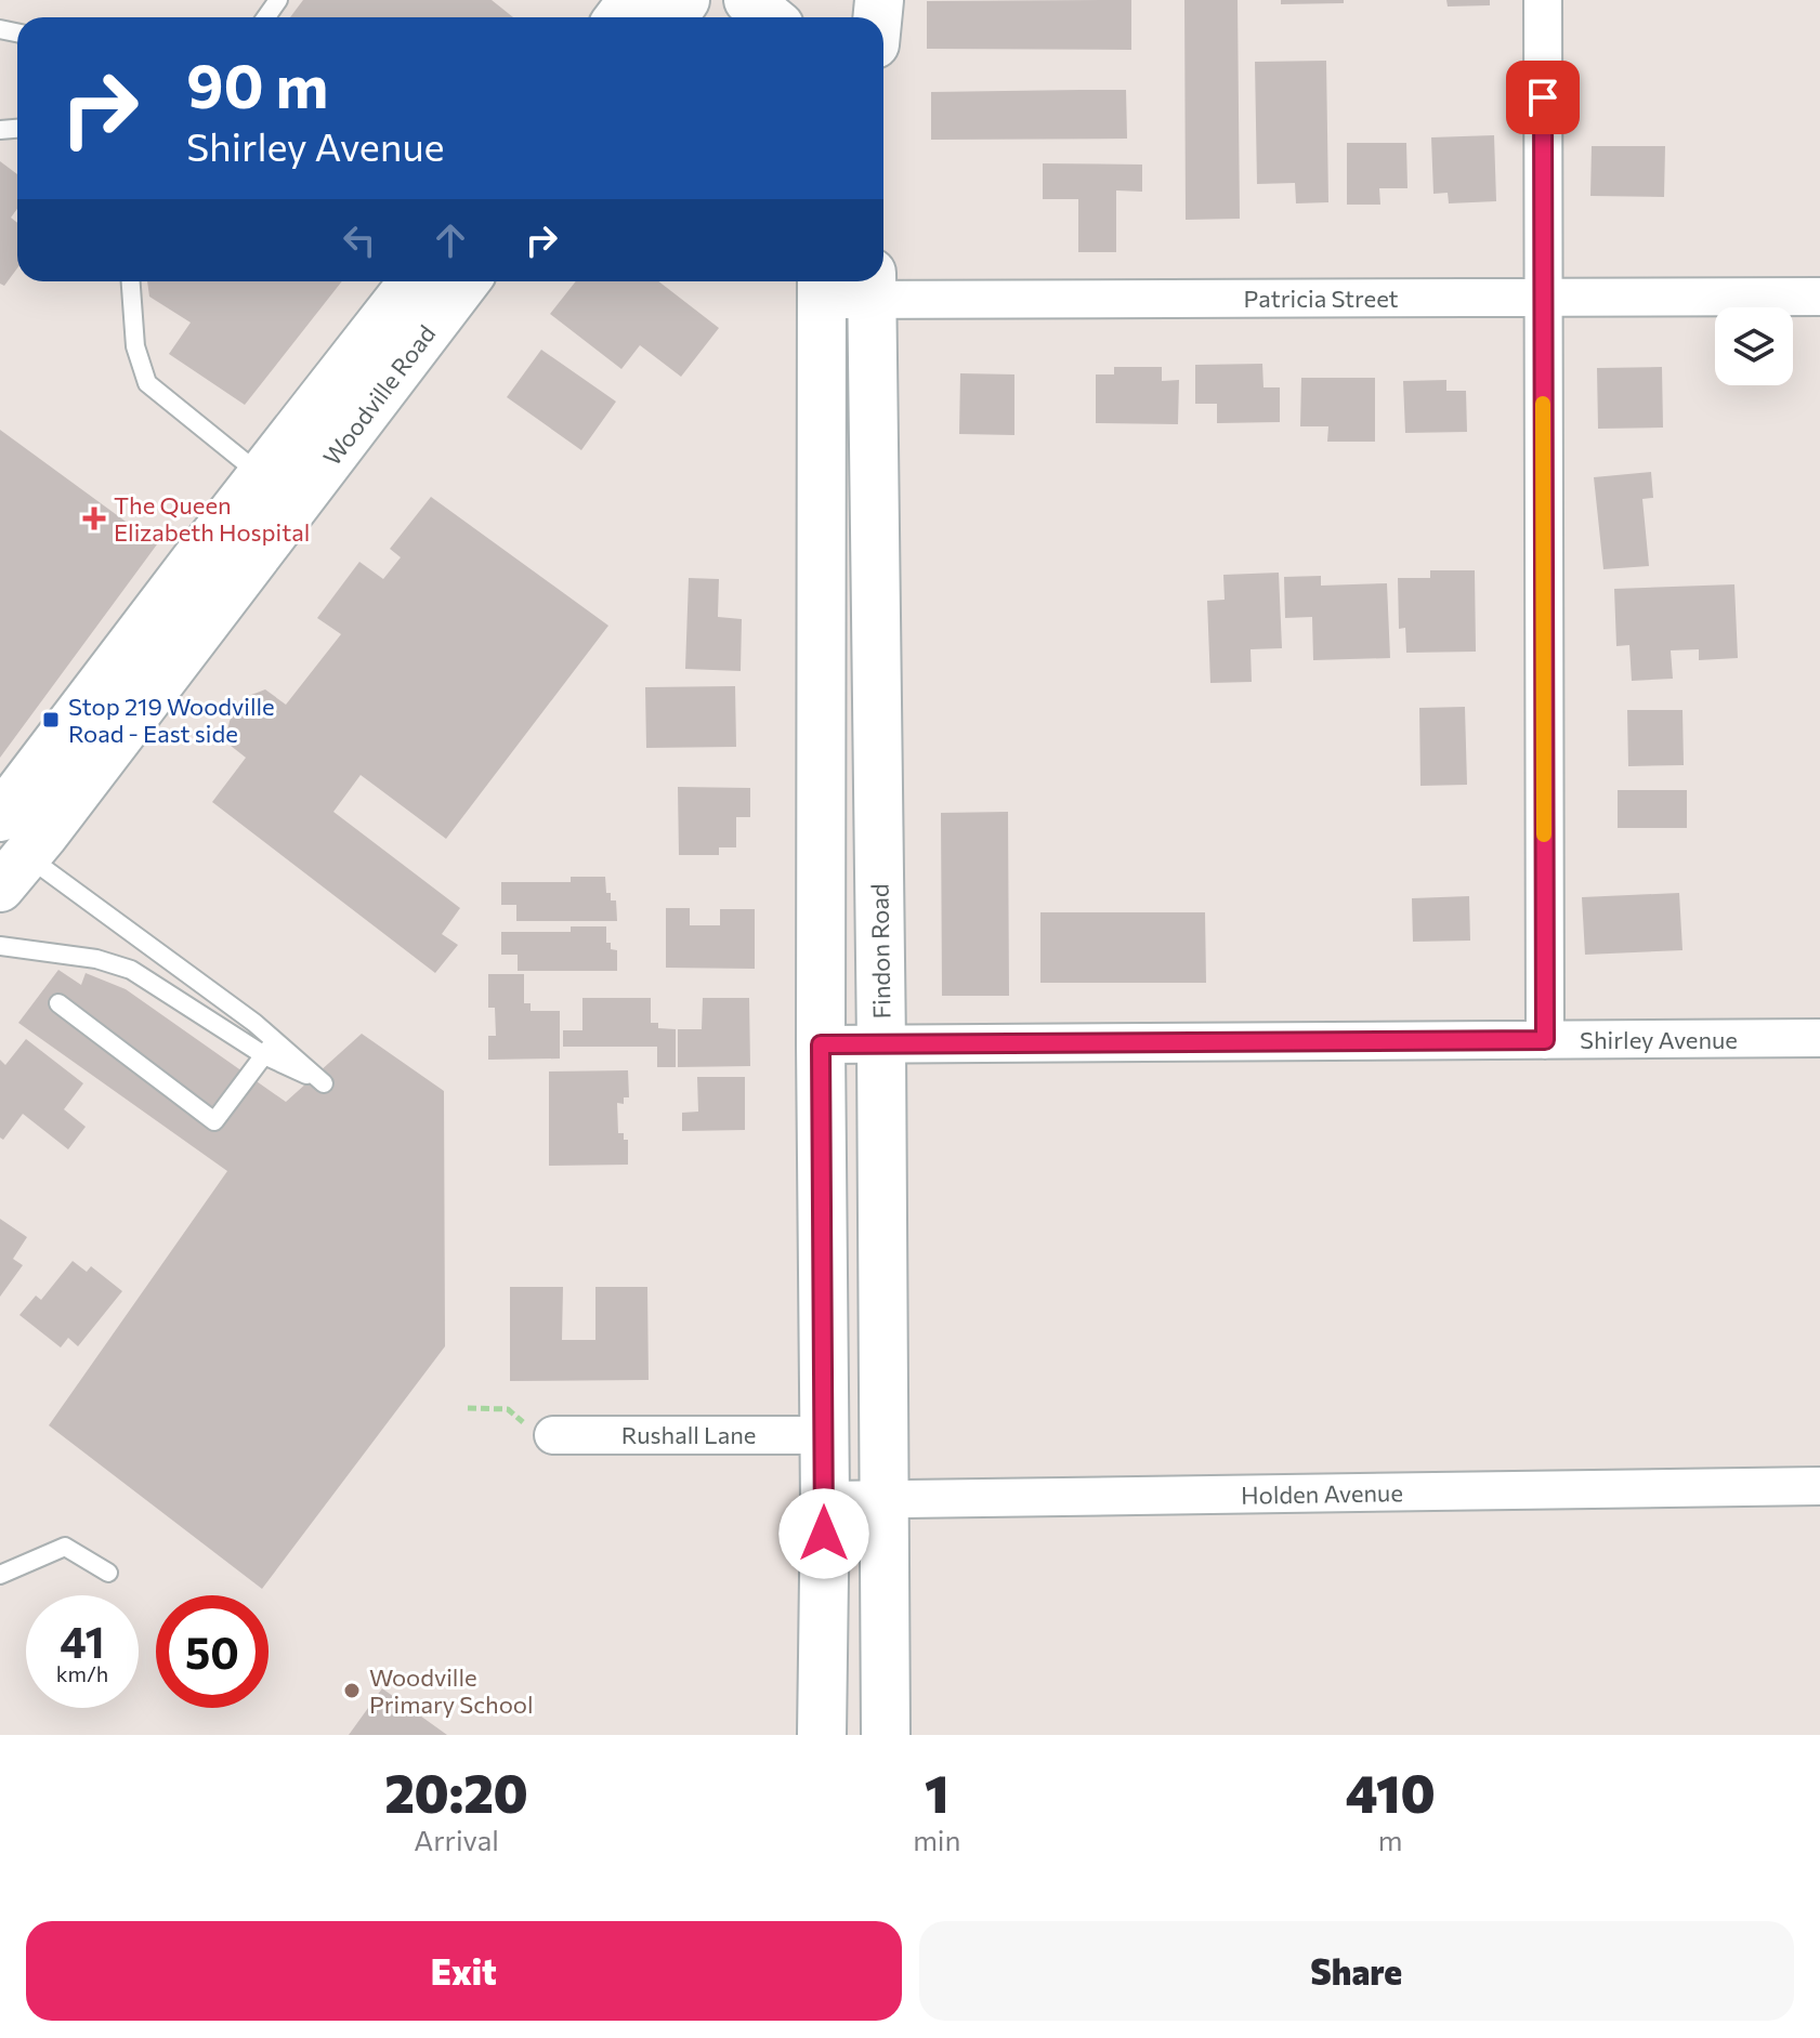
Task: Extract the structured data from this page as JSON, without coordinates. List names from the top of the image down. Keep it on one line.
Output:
{"streets":{"main road":["Woodville Road","Findon Road"],"street":["Patricia Street","Shirley Avenue","Rushall Lane","Holden Avenue"]},"crossings":[["Patricia Street","Findon Road"],["Findon Road","Shirley Avenue"],["Findon Road","Holden Avenue"]],"places":{"health":["The Queen Elizabeth Hospital"],"transit":["Stop 219 Woodville Road - East side"],"other":["Woodville Primary School"]},"page":{"turn":["90 m","Shirley Avenue"],"speed":"41 km/h","limit":"50","eta":["20:20","Arrival","1","min","410","m"],"buttons":["Exit","Share"]}}
